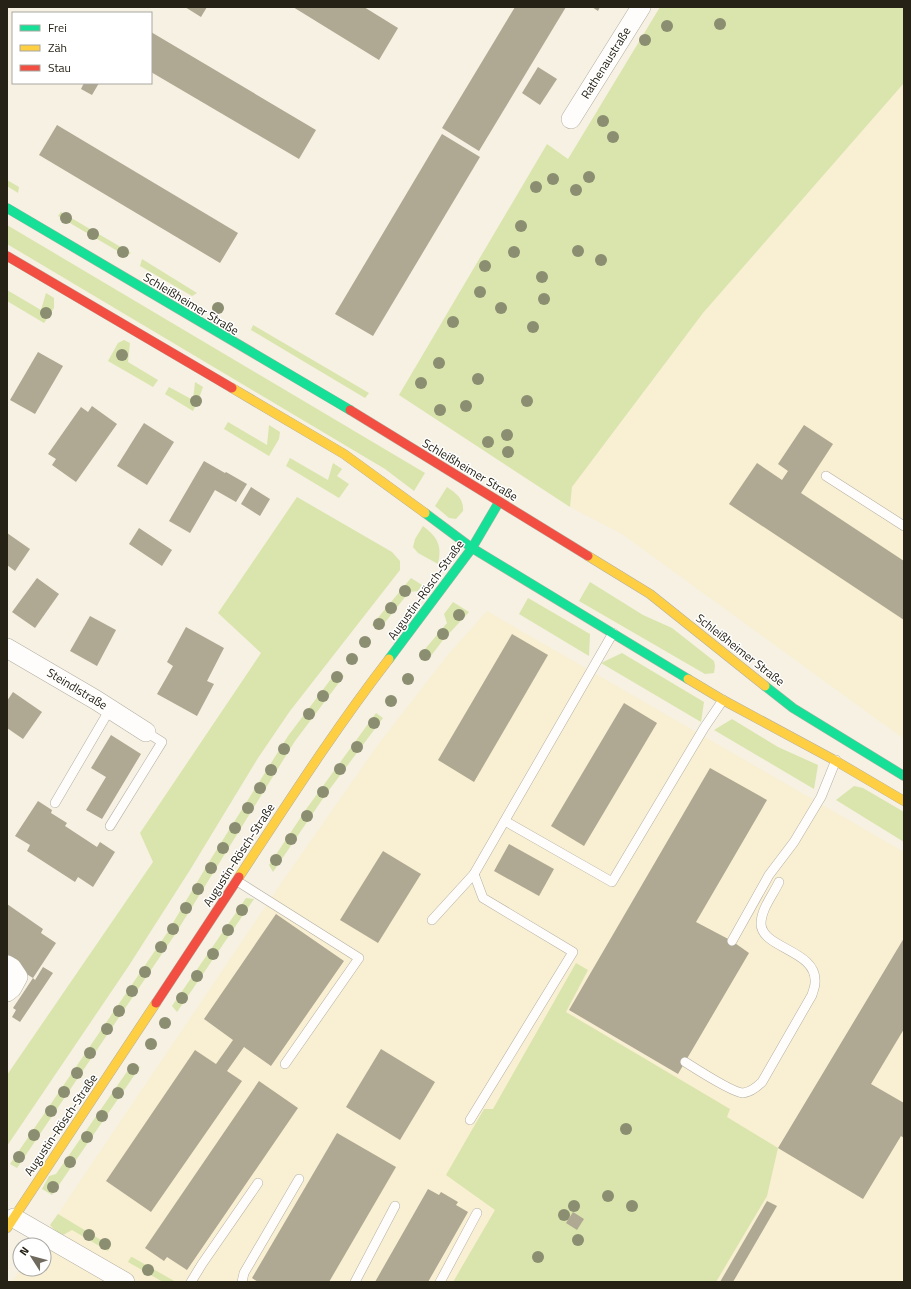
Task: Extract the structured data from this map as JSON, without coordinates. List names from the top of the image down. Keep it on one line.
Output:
{"streets":{"main road":["Schleißheimer Straße","Augustin-Rösch-Straße"],"street":["Rathenaustraße","Steindlstraße"]},"crossings":[["Schleißheimer Straße","Augustin-Rösch-Straße"]],"legend":["Frei","Zäh","Stau"],"north":"top left"}
